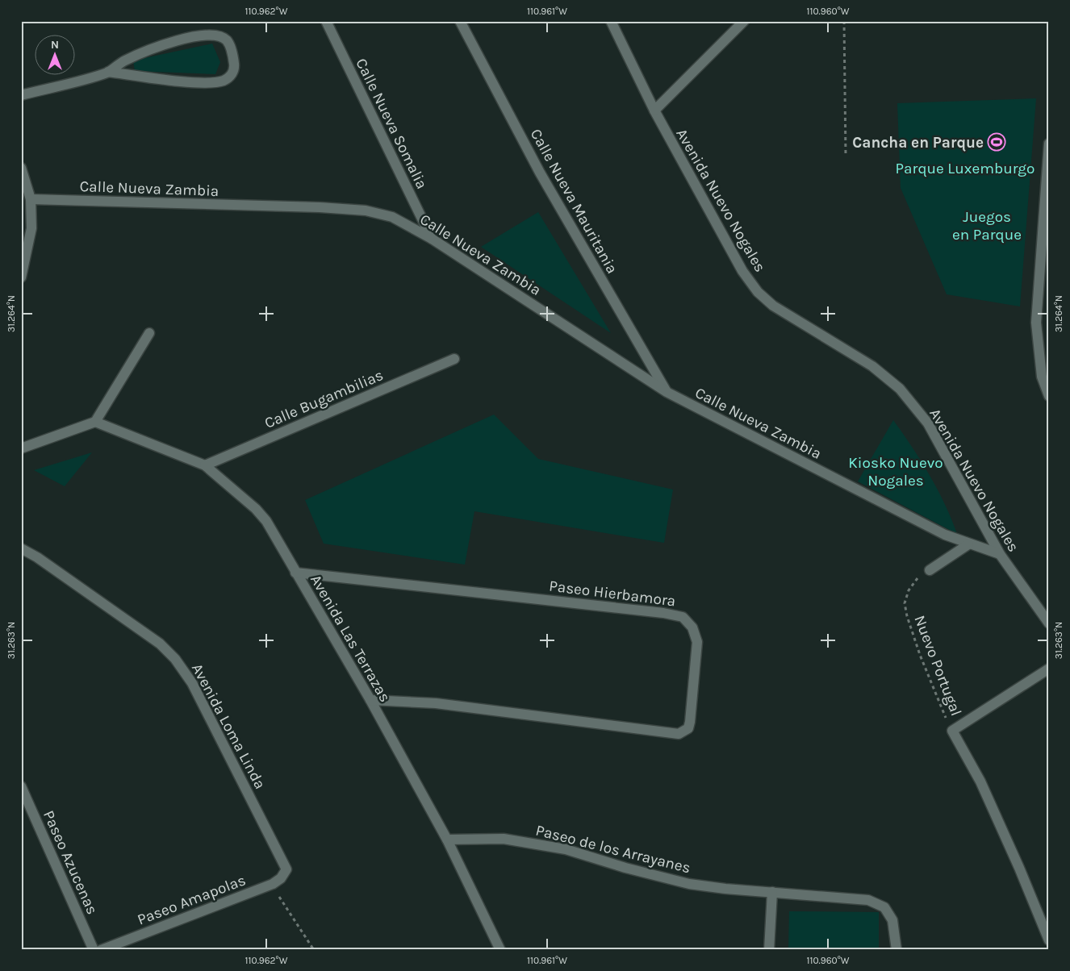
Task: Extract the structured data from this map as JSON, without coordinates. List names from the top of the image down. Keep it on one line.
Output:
{"streets":{"street":["Calle Nueva Somalia","Calle Nueva Zambia","Avenida Nuevo Nogales","Calle Nueva Mauritania","Calle Bugambilias","Paseo Hierbamora","Avenida Las Terrazas","Avenida Loma Linda","Paseo de los Arrayanes","Paseo Azucenas","Paseo Amapolas"],"path":["Nuevo Portugal"]},"crossings":[["Calle Nueva Somalia","Calle Nueva Zambia"],["Calle Nueva Zambia","Avenida Nuevo Nogales"],["Calle Nueva Zambia","Calle Nueva Mauritania"],["Calle Bugambilias","Avenida Las Terrazas"],["Paseo Hierbamora","Avenida Las Terrazas"],["Avenida Las Terrazas","Paseo de los Arrayanes"],["Avenida Loma Linda","Paseo Amapolas"]],"parks":["Parque Luxemburgo","Juegos en Parque","Kiosko Nuevo Nogales"],"places":{"sports":["Cancha en Parque"]},"north":"top","coordinates":["110.962°W","110.961°W","110.960°W","31.264°N","31.263°N"]}
